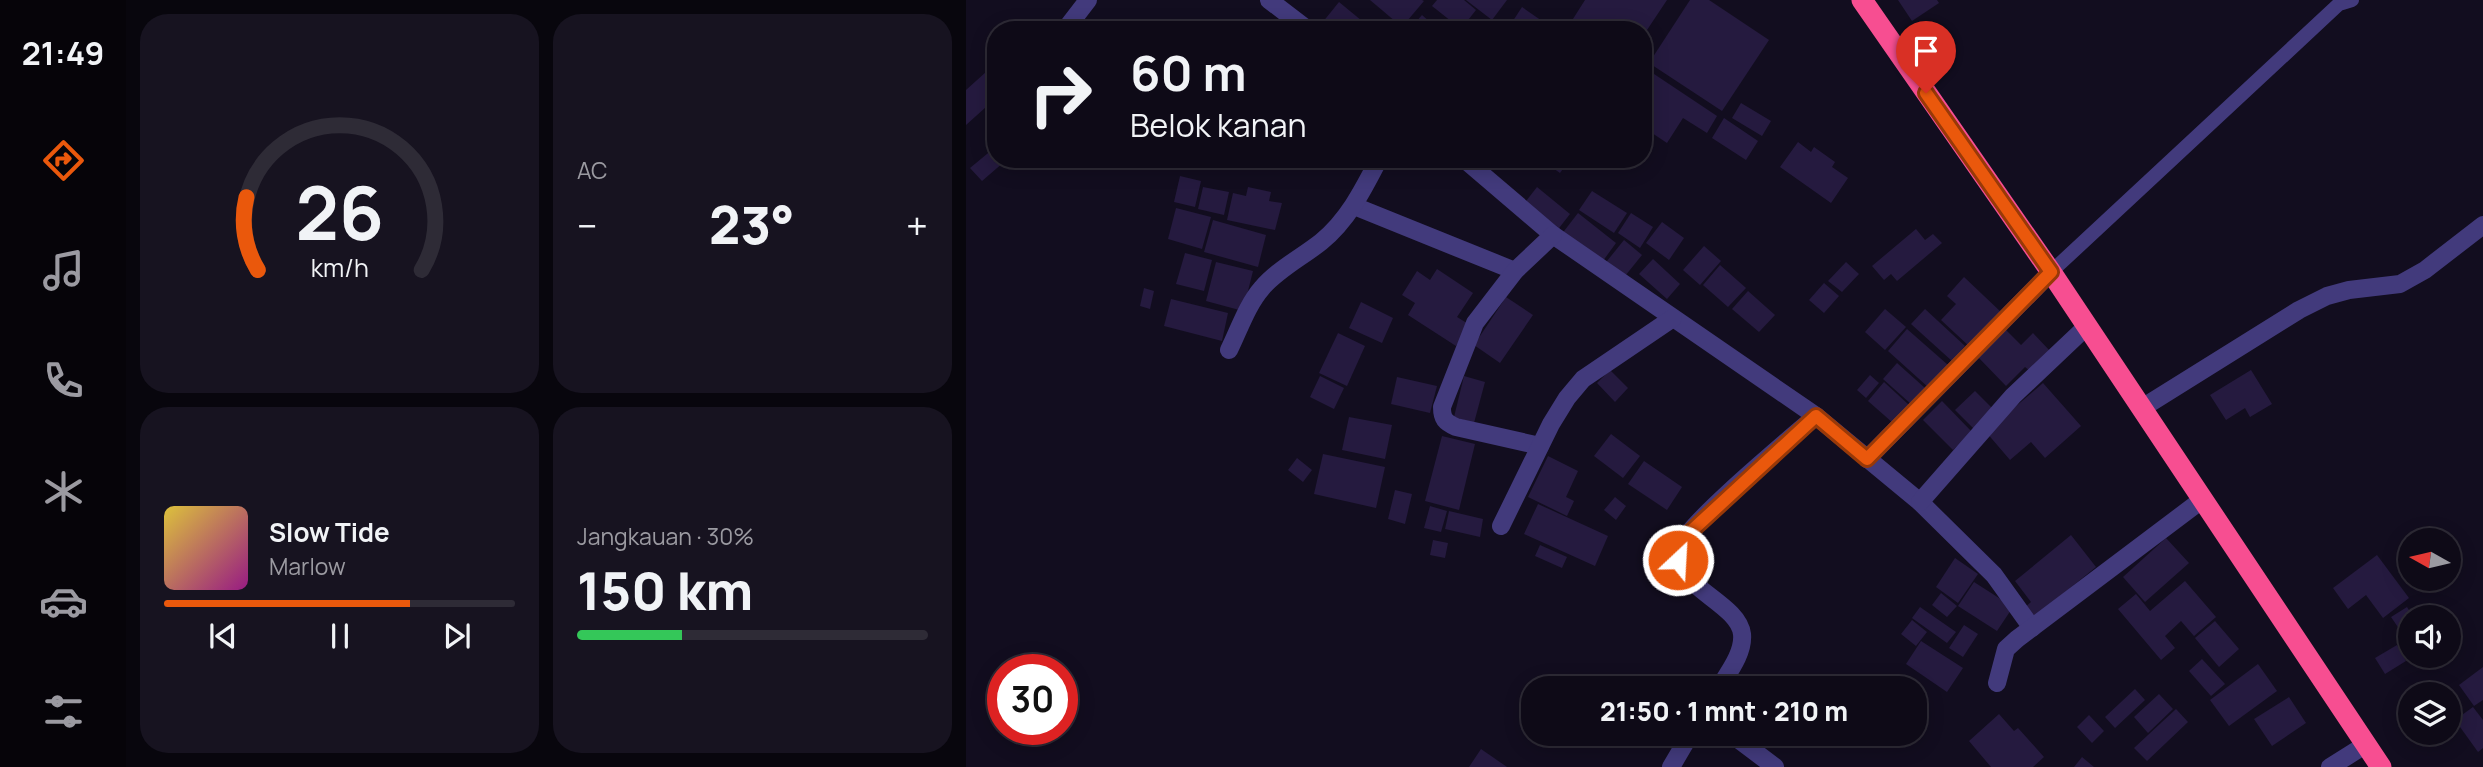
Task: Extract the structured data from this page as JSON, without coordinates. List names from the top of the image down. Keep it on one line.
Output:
{"north":"left","page":{"tabs":"21:49","tile":["AC",["Jangkauan · 30%","150 km"]],"turn":["60 m","Belok kanan"],"heat":["−","23°","+"],"song":["Slow Tide","Marlow"],"limit":"30","trip":"21:50 · 1 mnt · 210 m","gauge":["26","km/h"]}}
